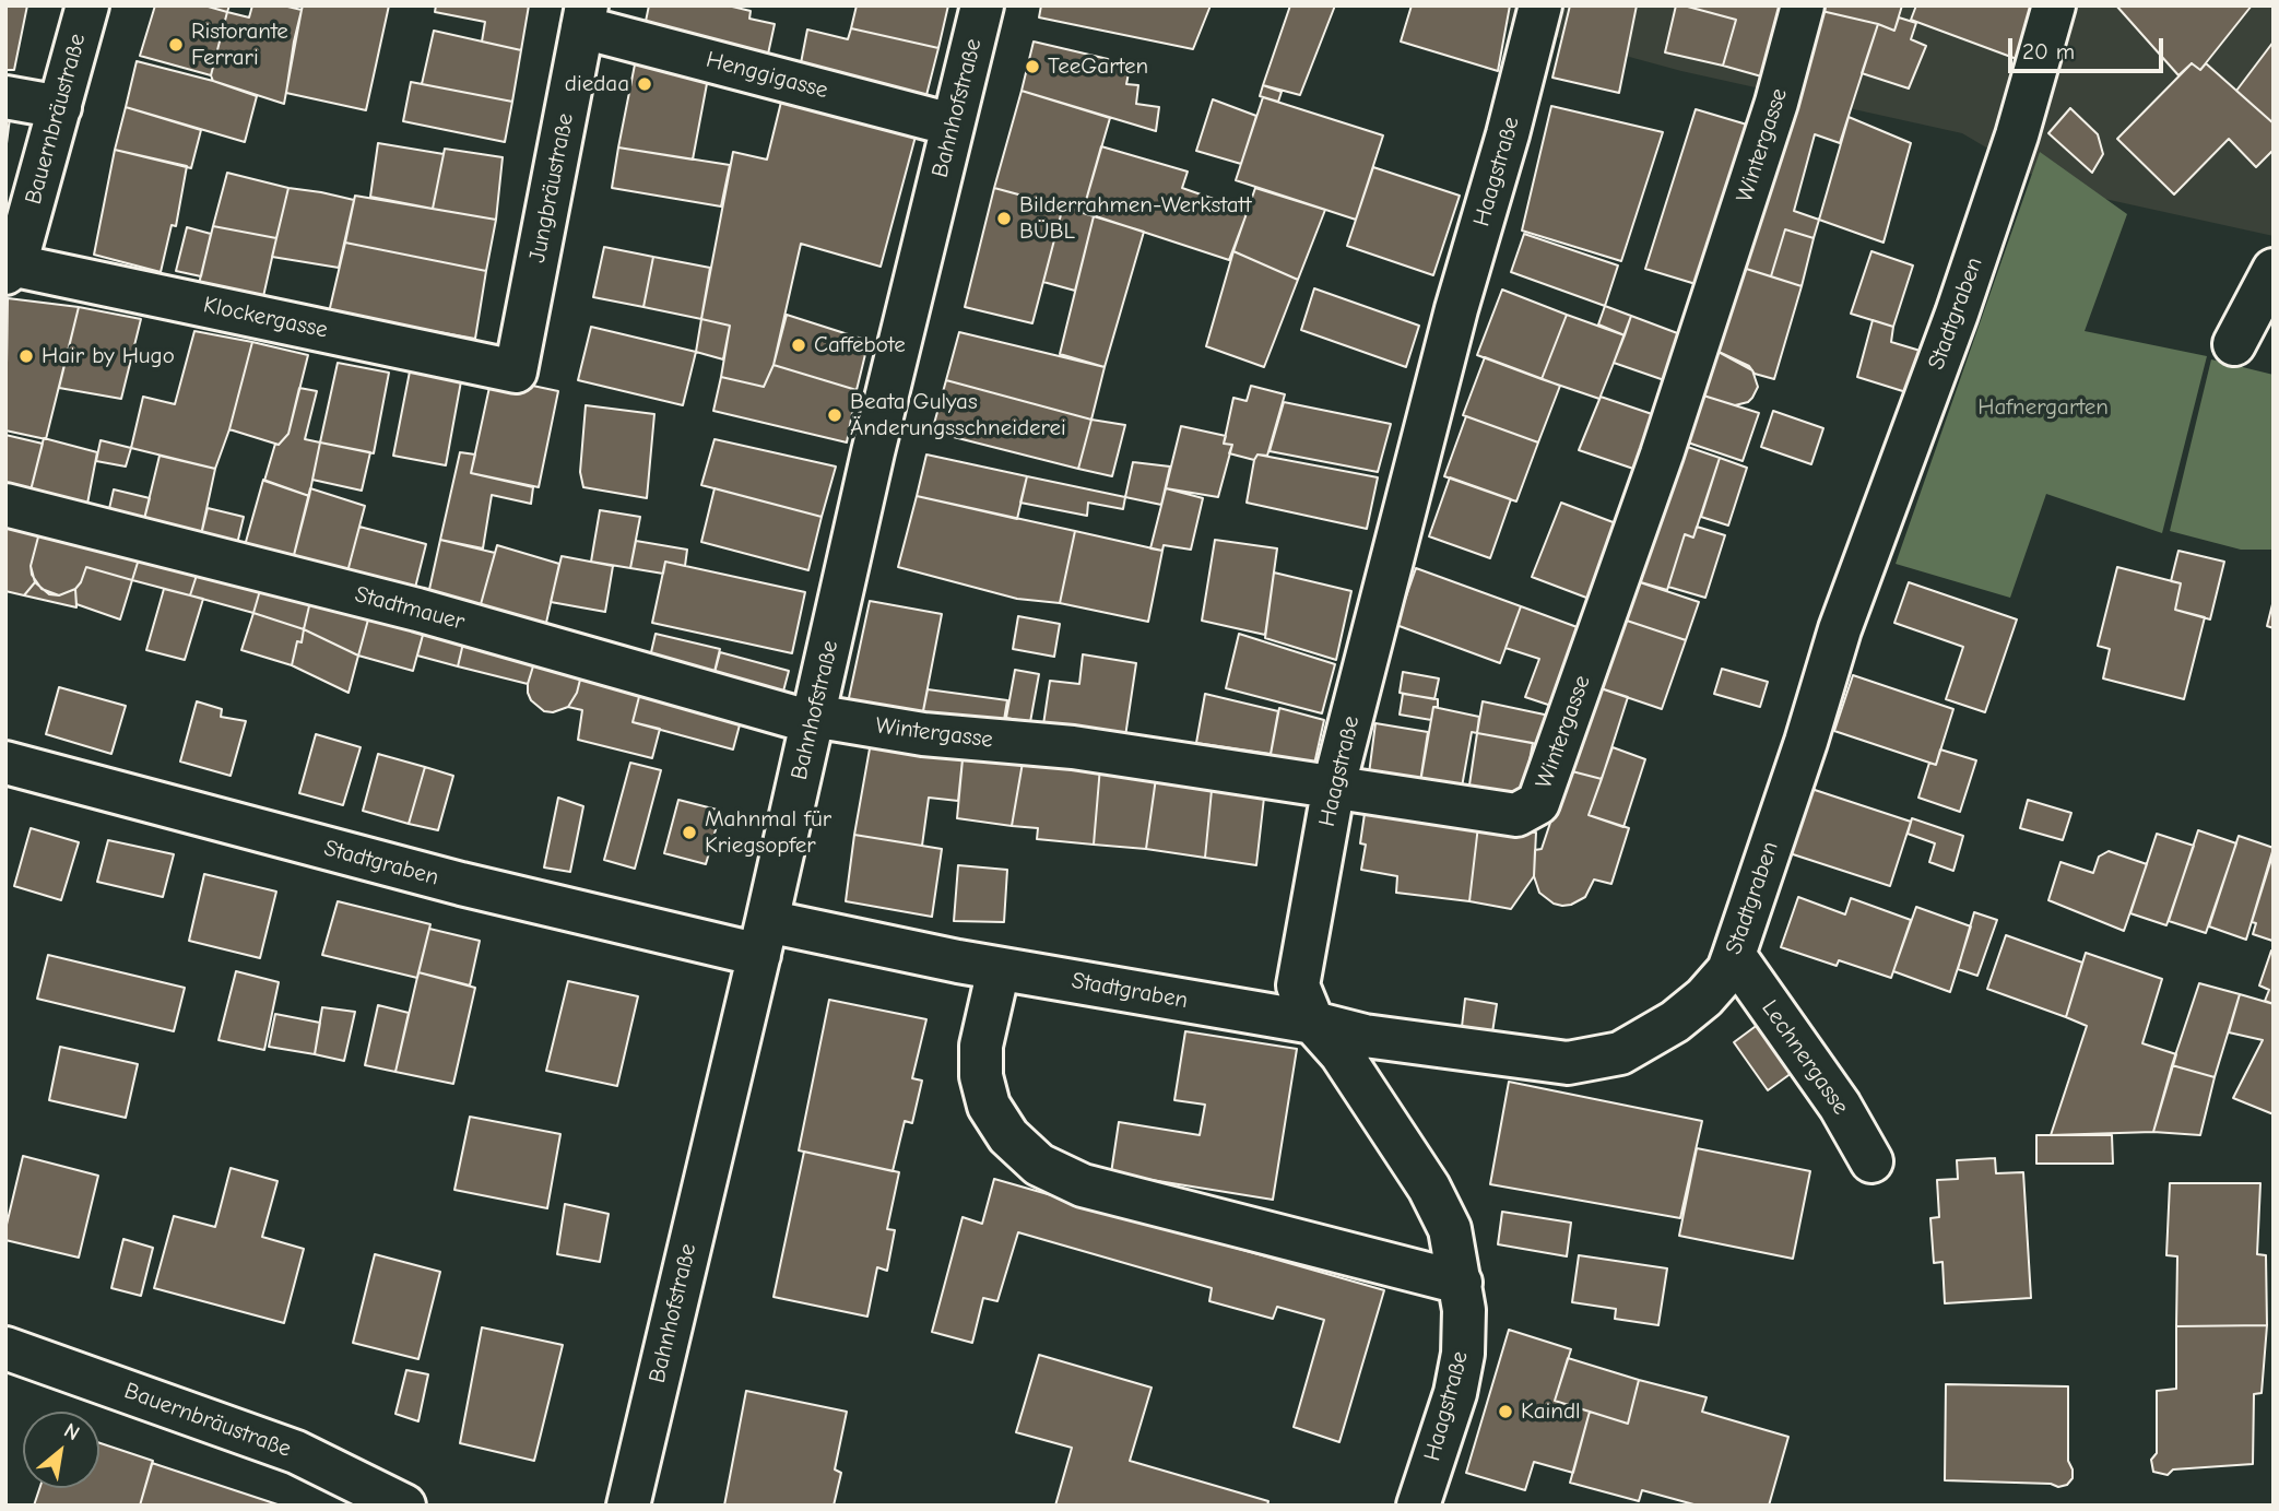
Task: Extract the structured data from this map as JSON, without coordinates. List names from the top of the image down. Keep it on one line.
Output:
{"streets":{"street":["Henggigasse","Bahnhofstraße","Bauernbräustraße","Wintergasse","Haagstraße","Jungbräustraße","Stadtgraben","Klockergasse","Stadtmauer","Lechnergasse"]},"crossings":[["Henggigasse","Bahnhofstraße"],["Henggigasse","Jungbräustraße"],["Bahnhofstraße","Wintergasse"],["Bahnhofstraße","Stadtgraben"],["Bahnhofstraße","Stadtmauer"],["Bauernbräustraße","Klockergasse"],["Wintergasse","Haagstraße"],["Wintergasse","Stadtmauer"],["Haagstraße","Stadtgraben"],["Jungbräustraße","Klockergasse"],["Stadtgraben","Lechnergasse"]],"parks":["Hafnergarten"],"places":["Ristorante Ferrari","TeeGarten","diedaa","Bilderrahmen-Werkstatt BÜBL","Caffebote","Hair by Hugo","Beata Gulyas Änderungsschneiderei","Mahnmal für Kriegsopfer","Kaindl"],"scale_bar":"20 m","north":"top right"}
